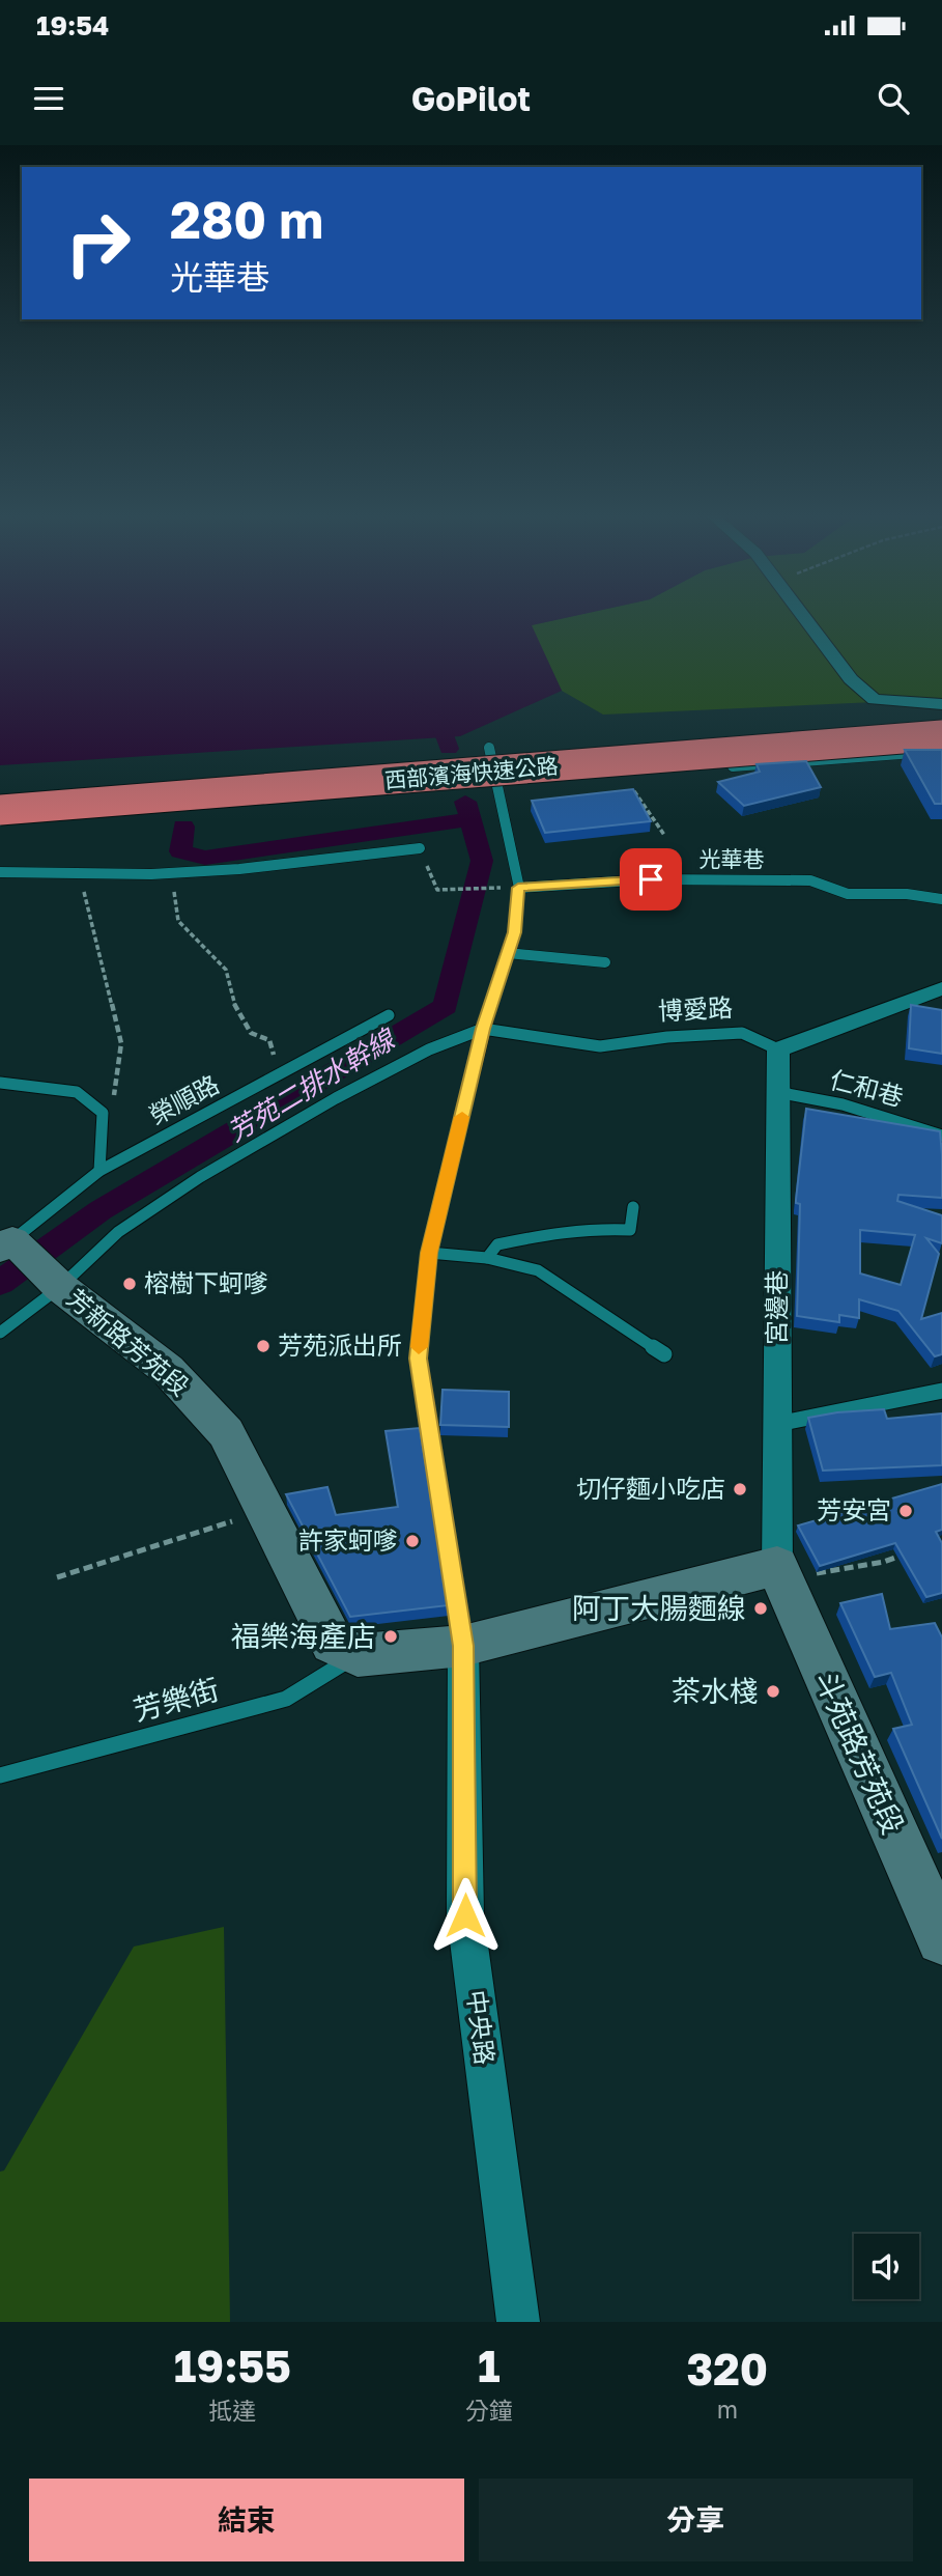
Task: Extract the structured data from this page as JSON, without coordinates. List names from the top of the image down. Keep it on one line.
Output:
{"streets":{"highway":["西部濱海快速公路"],"street":["宮邊巷","芳新路芳苑段","斗苑路芳苑段","中央路"],"lane":["光華巷","博愛路","仁和巷","榮順路","芳樂街"]},"crossings":[["光華巷","中央路"],["博愛路","宮邊巷"],["博愛路","中央路"],["仁和巷","宮邊巷"],["榮順路","芳新路芳苑段"],["宮邊巷","斗苑路芳苑段"],["芳新路芳苑段","芳樂街"]],"water":["芳苑二排水幹線"],"places":["榕樹下蚵嗲","芳苑派出所","切仔麵小吃店","芳安宮","許家蚵嗲","阿丁大腸麵線","福樂海產店","茶水棧"],"page":{"status":"19:54","header":"GoPilot","turn":["280 m","光華巷"],"eta":["19:55","抵達","1","分鐘","320","m"],"buttons":["結束","分享"]}}
